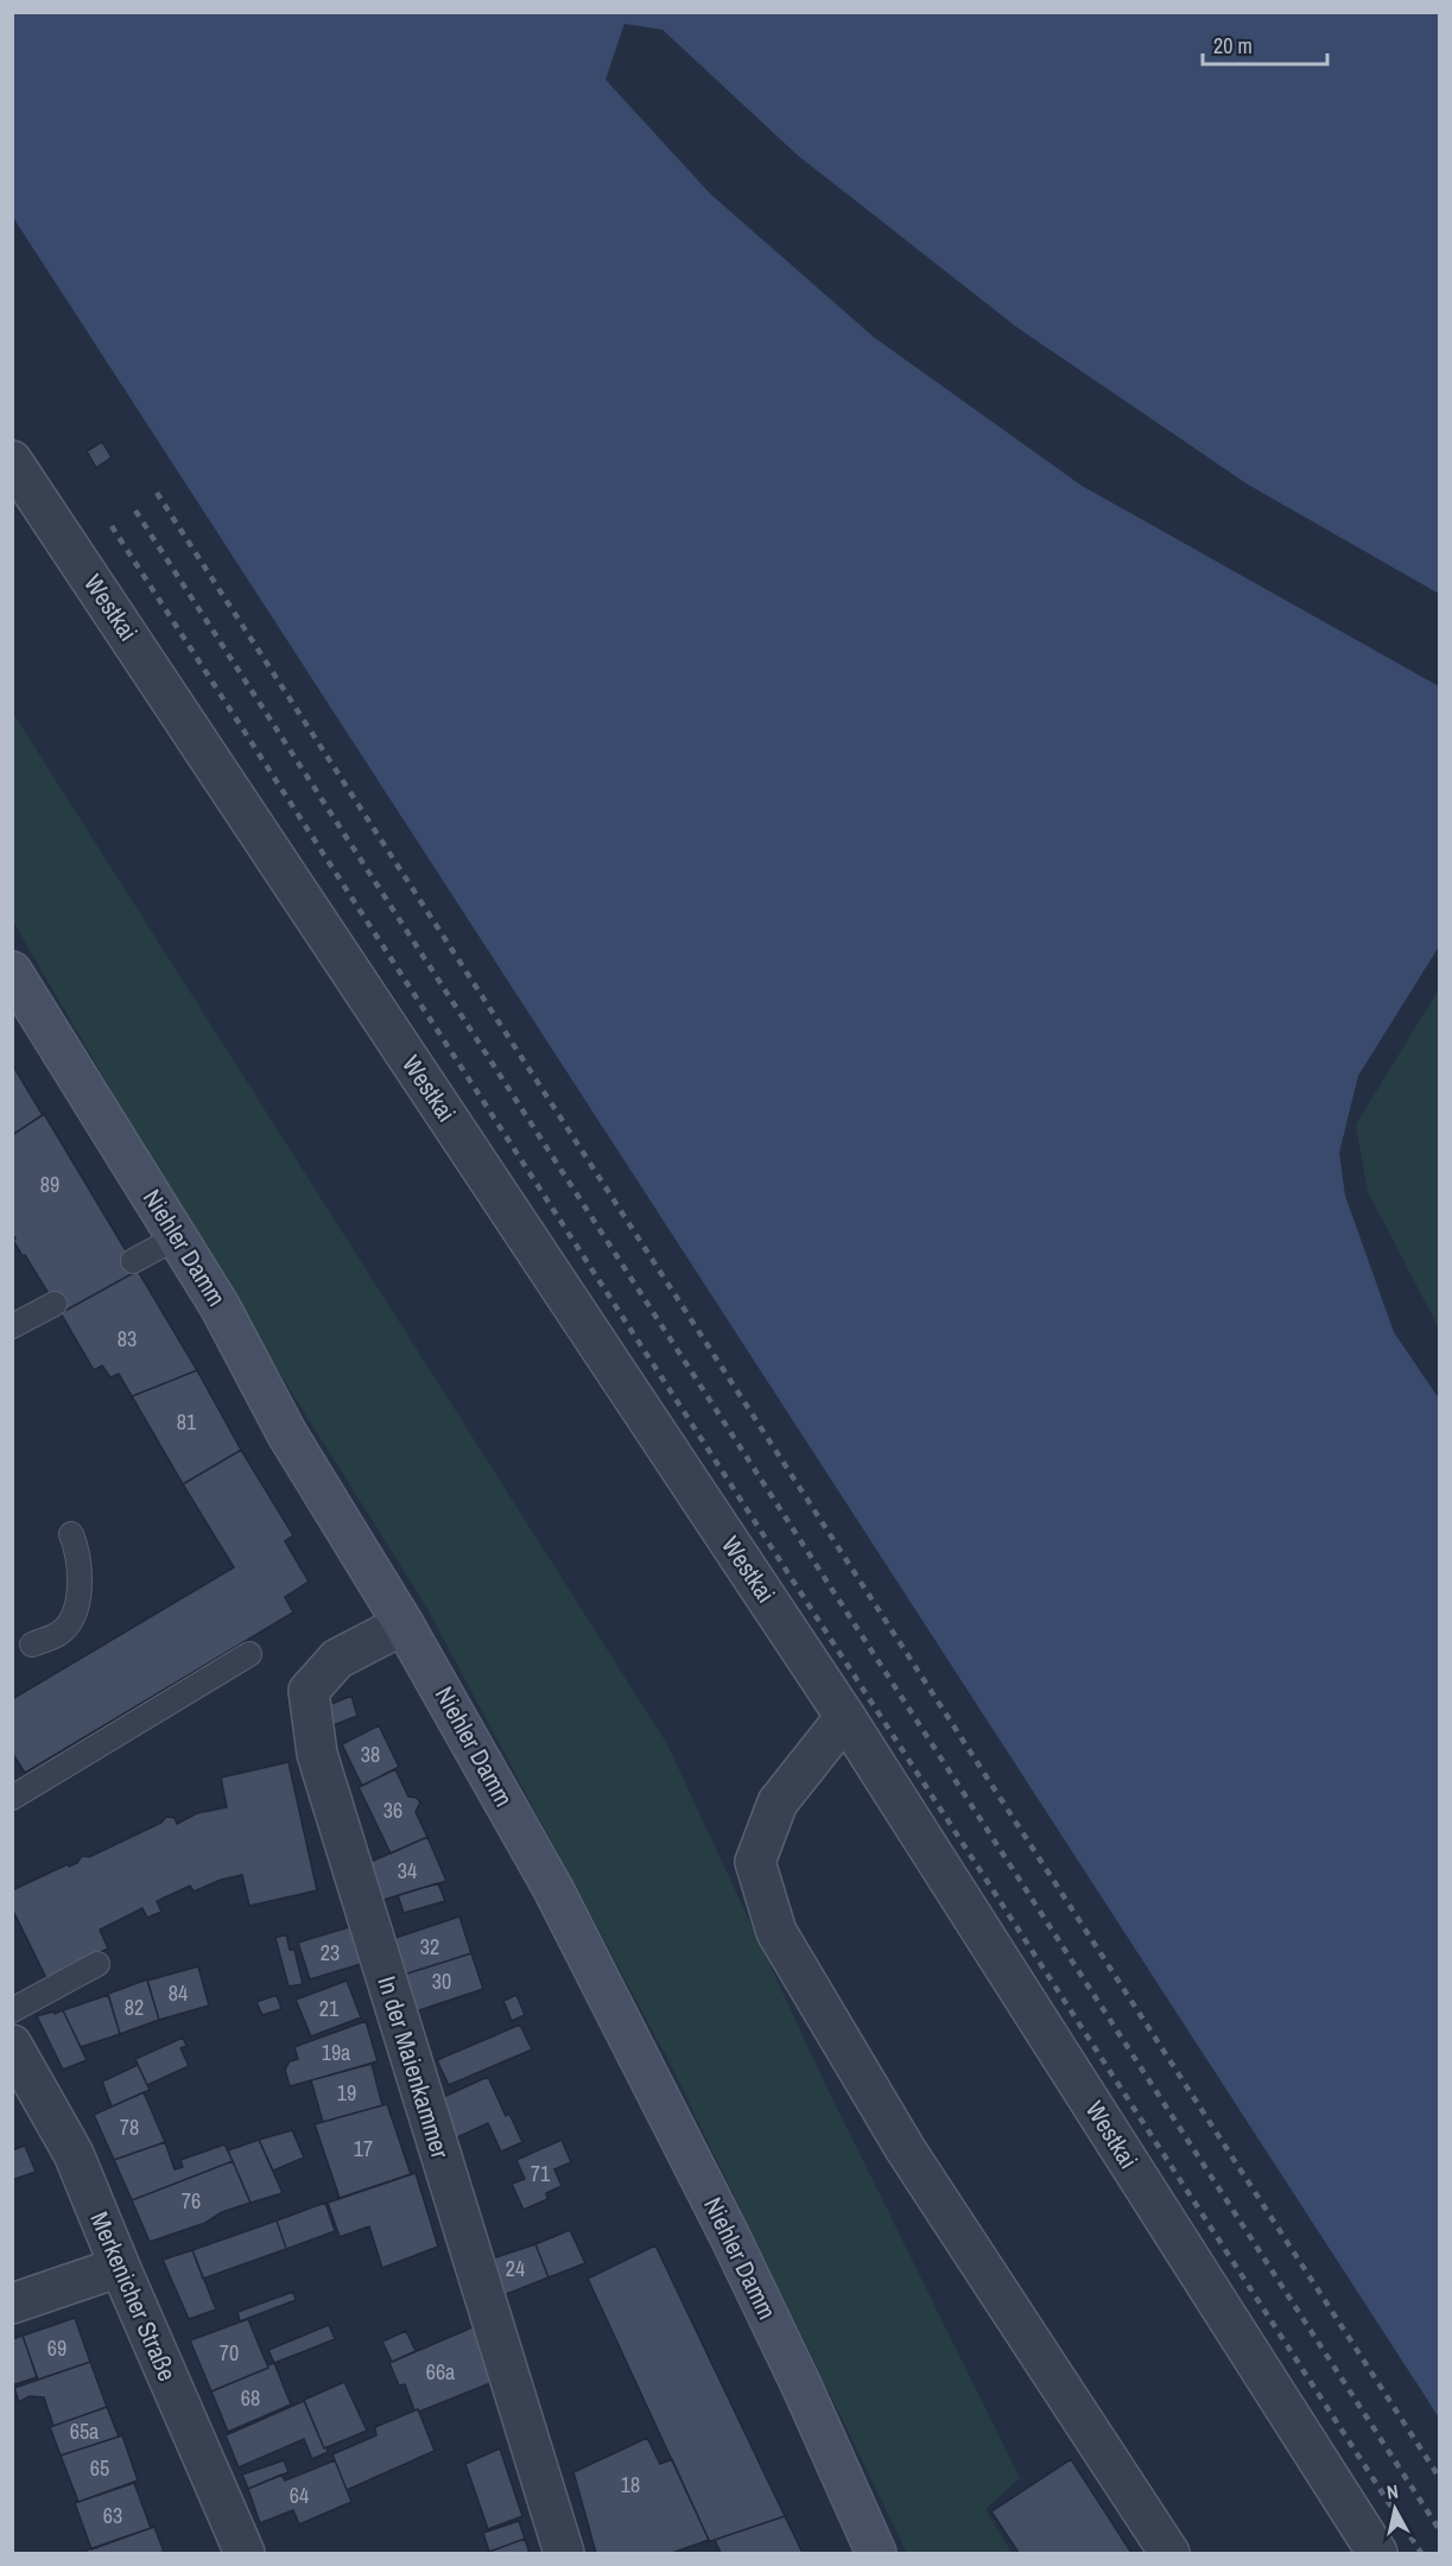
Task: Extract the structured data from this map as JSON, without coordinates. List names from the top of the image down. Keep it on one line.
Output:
{"streets":{"street":["Westkai","Niehler Damm","In der Maienkammer","Merkenicher Straße"]},"crossings":[["Niehler Damm","In der Maienkammer"]],"house_numbers":["89","83","81","38","36","34","32","23","30","84","82","21","19a","19","78","17","71","76","24","69","70","66a","68","65a","65","18","64","63"],"scale_bar":"20 m","north":"top"}
